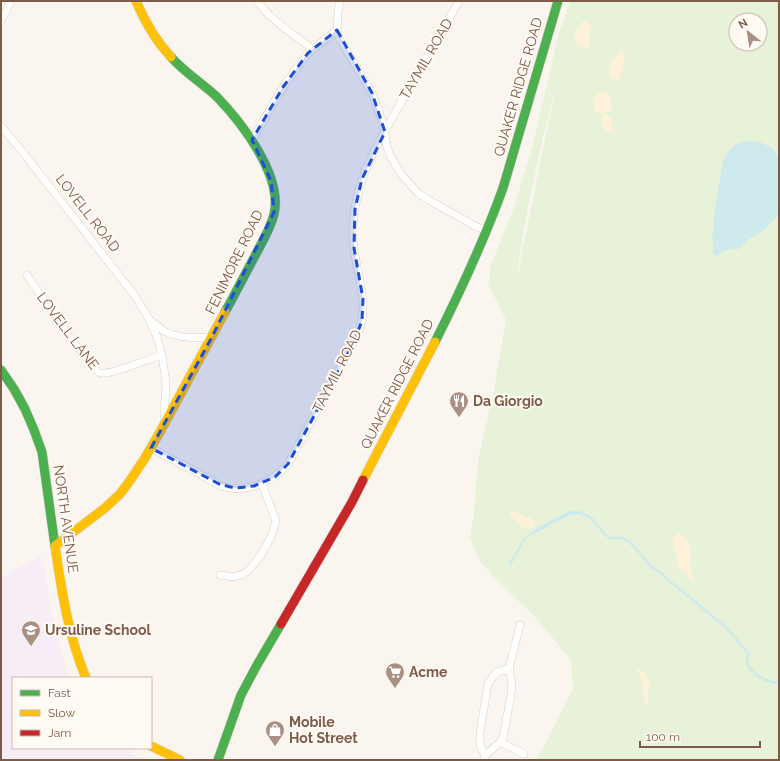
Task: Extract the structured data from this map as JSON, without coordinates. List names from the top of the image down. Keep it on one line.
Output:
{"streets":{"street":["TAYMIL ROAD","QUAKER RIDGE ROAD","LOVELL ROAD","FENIMORE ROAD","LOVELL LANE","NORTH AVENUE"]},"crossings":[["TAYMIL ROAD","LOVELL ROAD"],["LOVELL ROAD","FENIMORE ROAD"],["LOVELL ROAD","LOVELL LANE"],["LOVELL ROAD","NORTH AVENUE"]],"places":{"restaurant":["Da Giorgio"],"school or university":["Ursuline School"],"supermarket":["Acme"],"shop":["Mobile Hot Street"]},"legend":["Fast","Slow","Jam"],"scale_bar":"100 m","north":"top left"}
